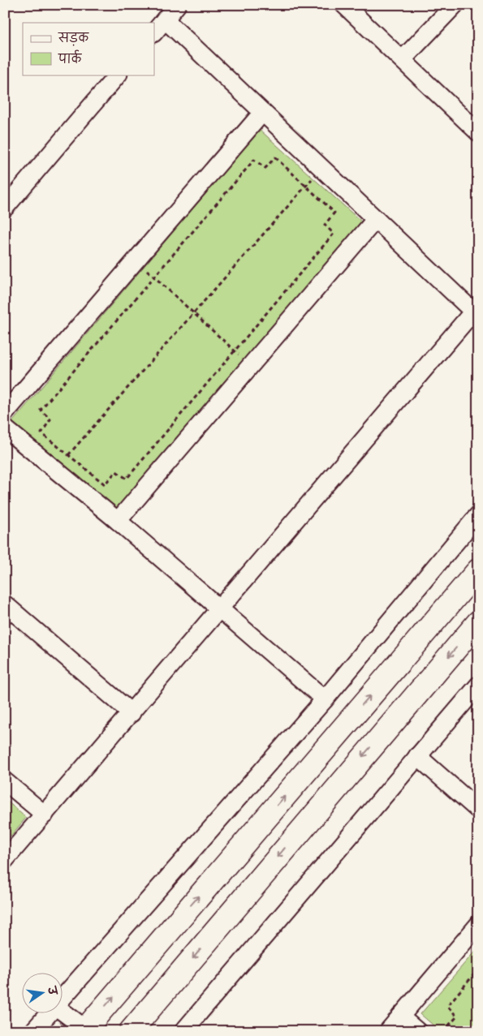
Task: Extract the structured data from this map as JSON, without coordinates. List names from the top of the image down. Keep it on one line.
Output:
{"legend":["सड़क","पार्क"],"north":"right"}
